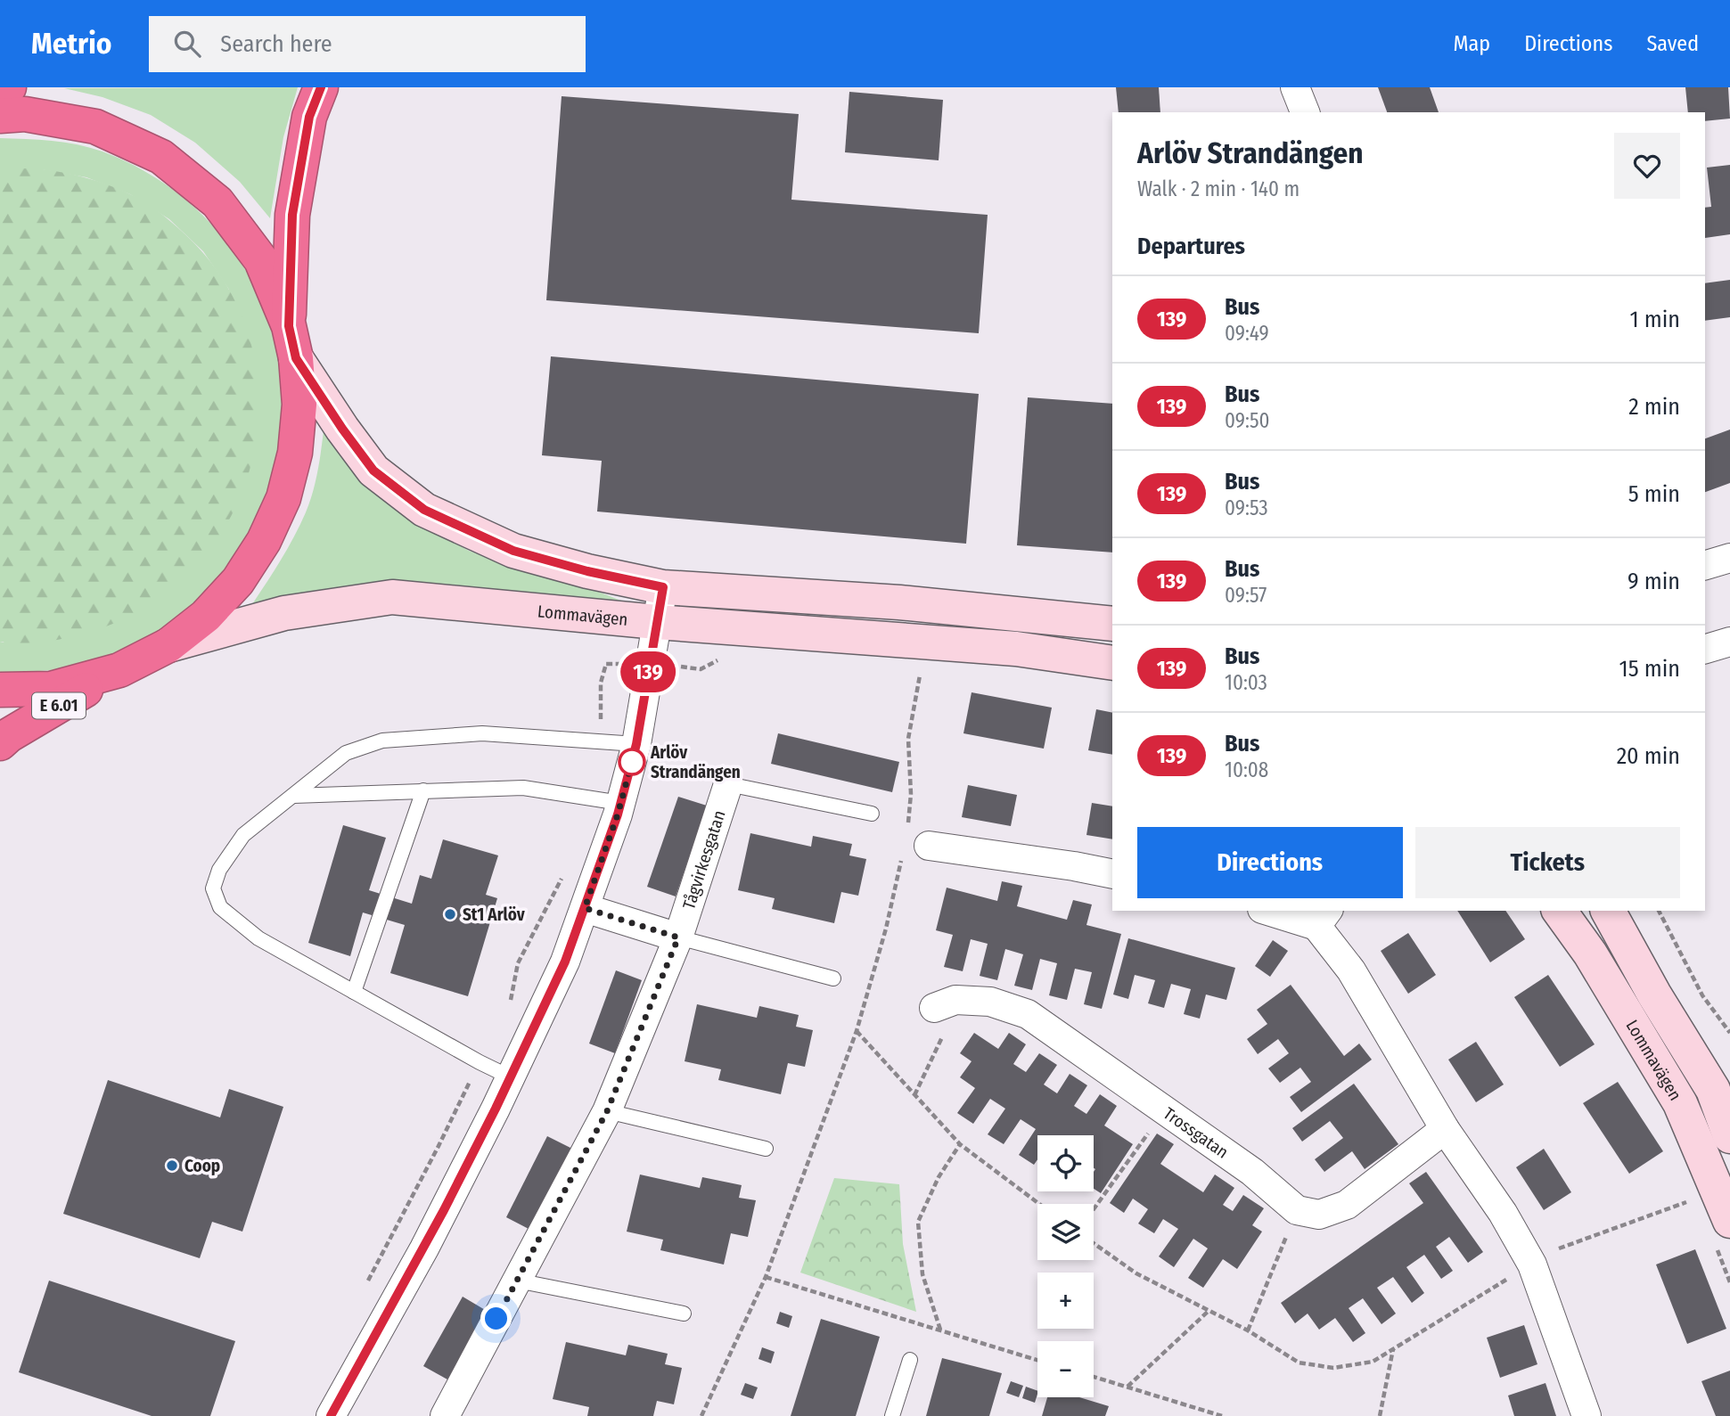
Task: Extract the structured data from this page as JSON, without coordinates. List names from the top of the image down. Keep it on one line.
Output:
{"streets":{"highway":["E 6.01"],"street":["Lommavägen","Tågvirkesgatan","Trossgatan"]},"places":["Arlöv Strandängen","St1 Arlöv","Coop"],"lines":["bus line 139"],"page":{"header":"Metrio","search":"Search here","nav":["Map","Directions","Saved"],"on_map":"139","heading":[["Arlöv Strandängen","Walk · 2 min · 140 m"],"Departures"],"list":[{"mark":"139","name":"Bus","note":"09:49","value":"1 min"},{"mark":"139","name":"Bus","note":"09:50","value":"2 min"},{"mark":"139","name":"Bus","note":"09:53","value":"5 min"},{"mark":"139","name":"Bus","note":"09:57","value":"9 min"},{"mark":"139","name":"Bus","note":"10:03","value":"15 min"},{"mark":"139","name":"Bus","note":"10:08","value":"20 min"}],"buttons":["Directions","Tickets"],"map_buttons":["+","−"]}}
